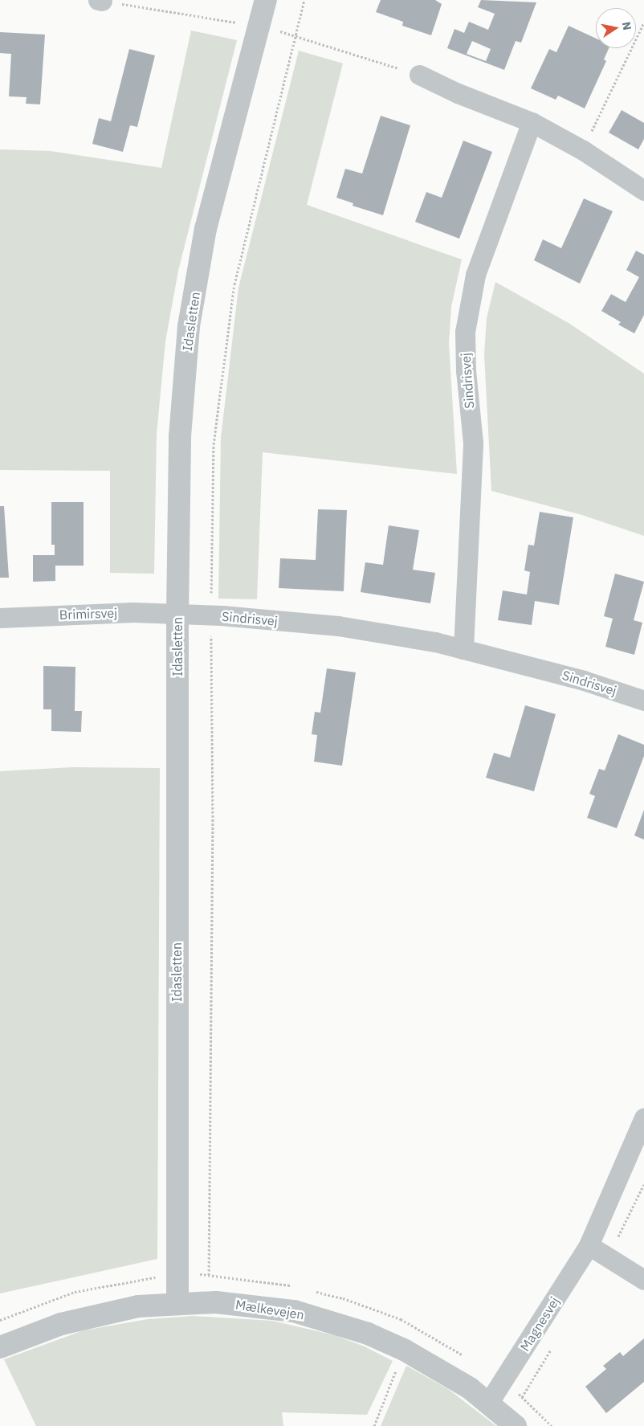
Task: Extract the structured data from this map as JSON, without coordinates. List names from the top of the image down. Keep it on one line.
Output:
{"streets":{"street":["Idasletten","Sindrisvej","Brimirsvej","Mælkevejen","Magnesvej"]},"crossings":[["Idasletten","Sindrisvej"],["Idasletten","Brimirsvej"],["Idasletten","Mælkevejen"],["Sindrisvej","Brimirsvej"],["Mælkevejen","Magnesvej"]],"north":"right"}
